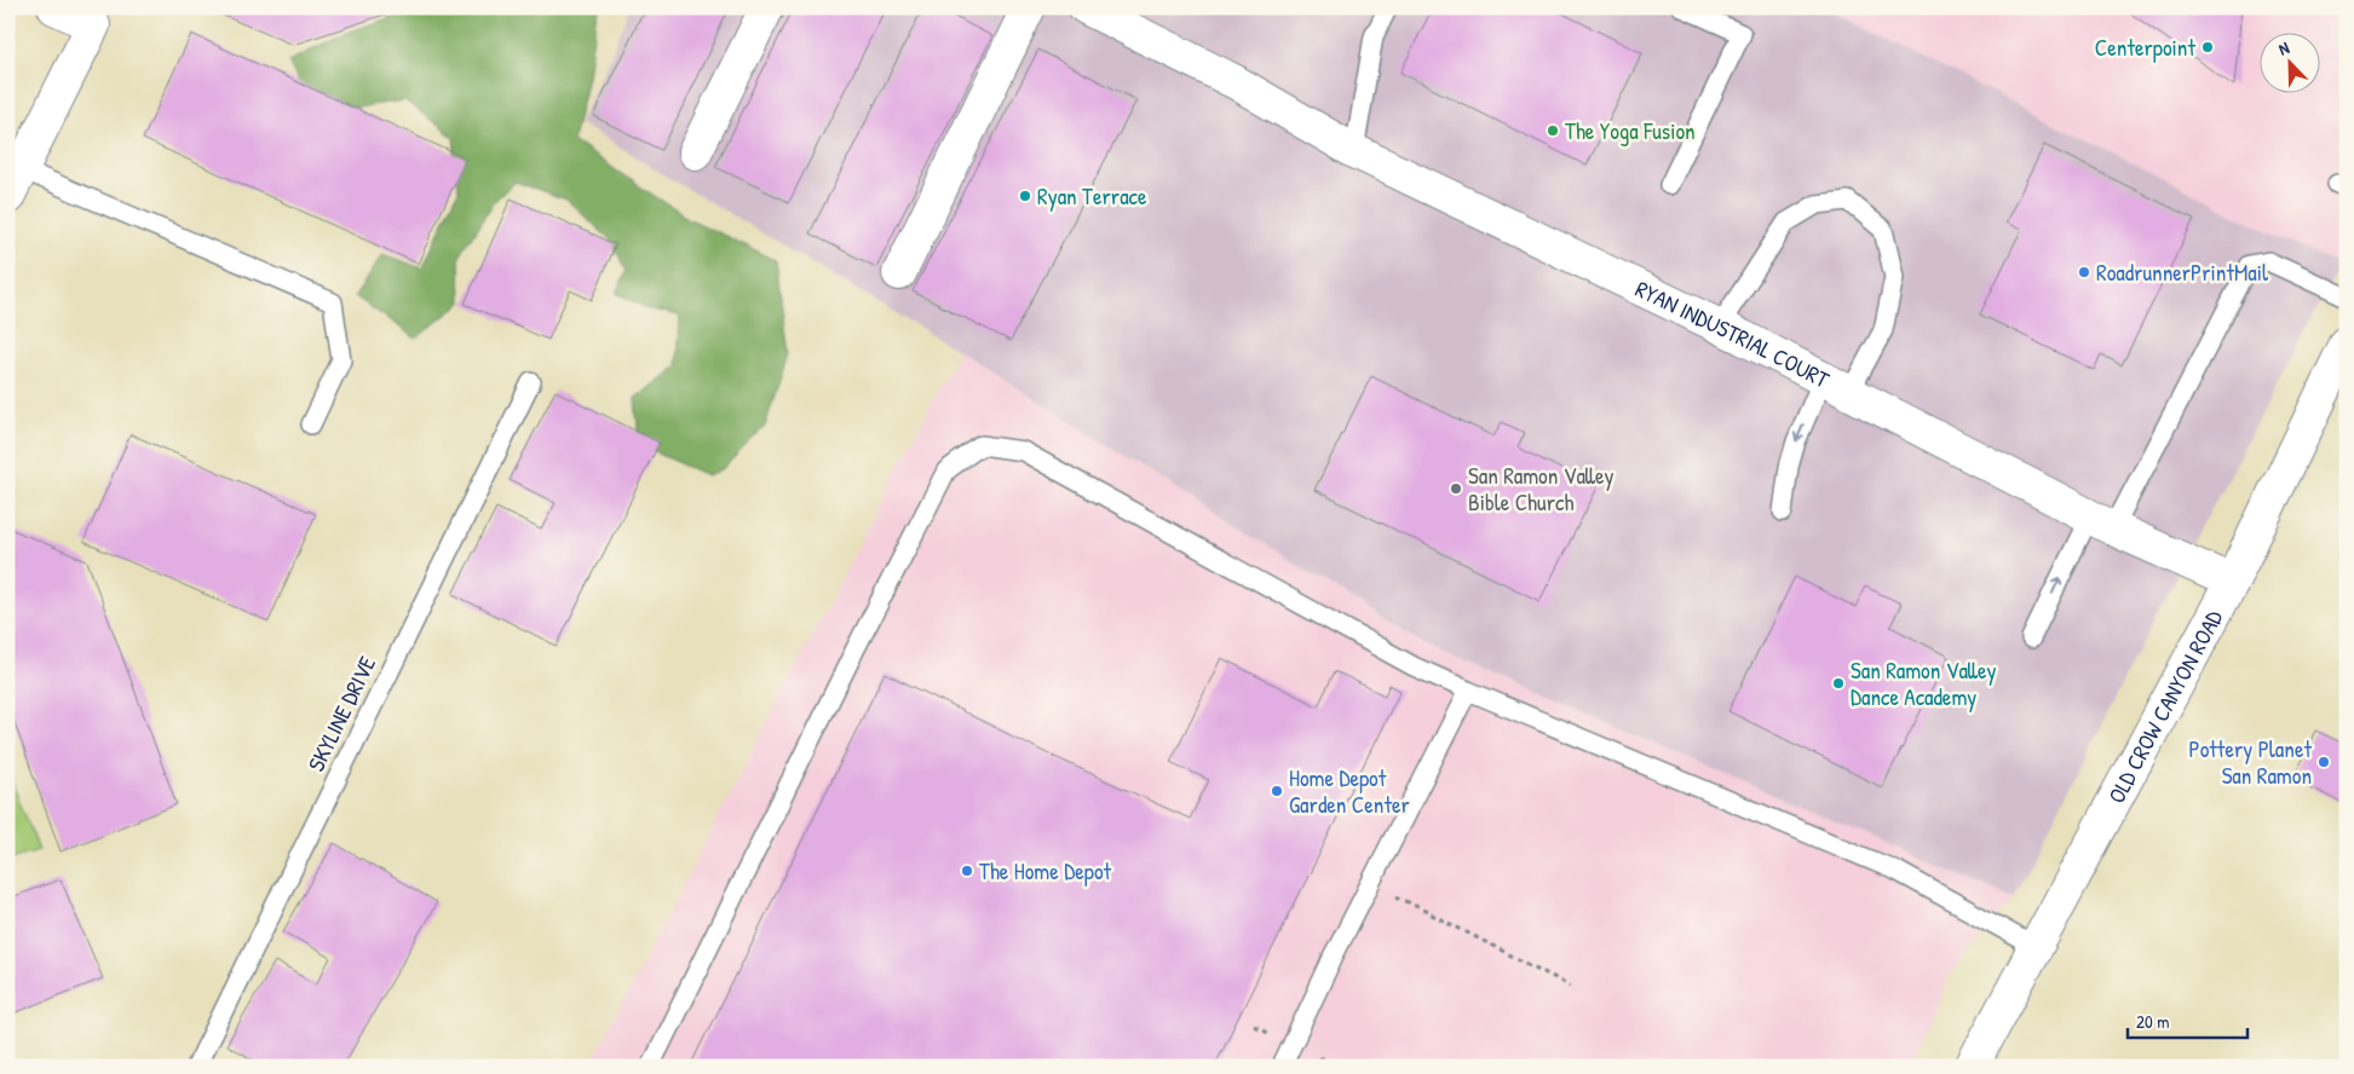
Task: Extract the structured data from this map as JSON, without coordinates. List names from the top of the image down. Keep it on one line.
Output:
{"streets":{"street":["RYAN INDUSTRIAL COURT","OLD CROW CANYON ROAD"],"lane":["SKYLINE DRIVE"]},"crossings":[["RYAN INDUSTRIAL COURT","OLD CROW CANYON ROAD"]],"places":["Centerpoint","The Yoga Fusion","Ryan Terrace","RoadrunnerPrintMail","San Ramon Valley Bible Church","San Ramon Valley Dance Academy","Pottery Planet San Ramon","Home Depot Garden Center","The Home Depot"],"scale_bar":"20 m","north":"top left"}
